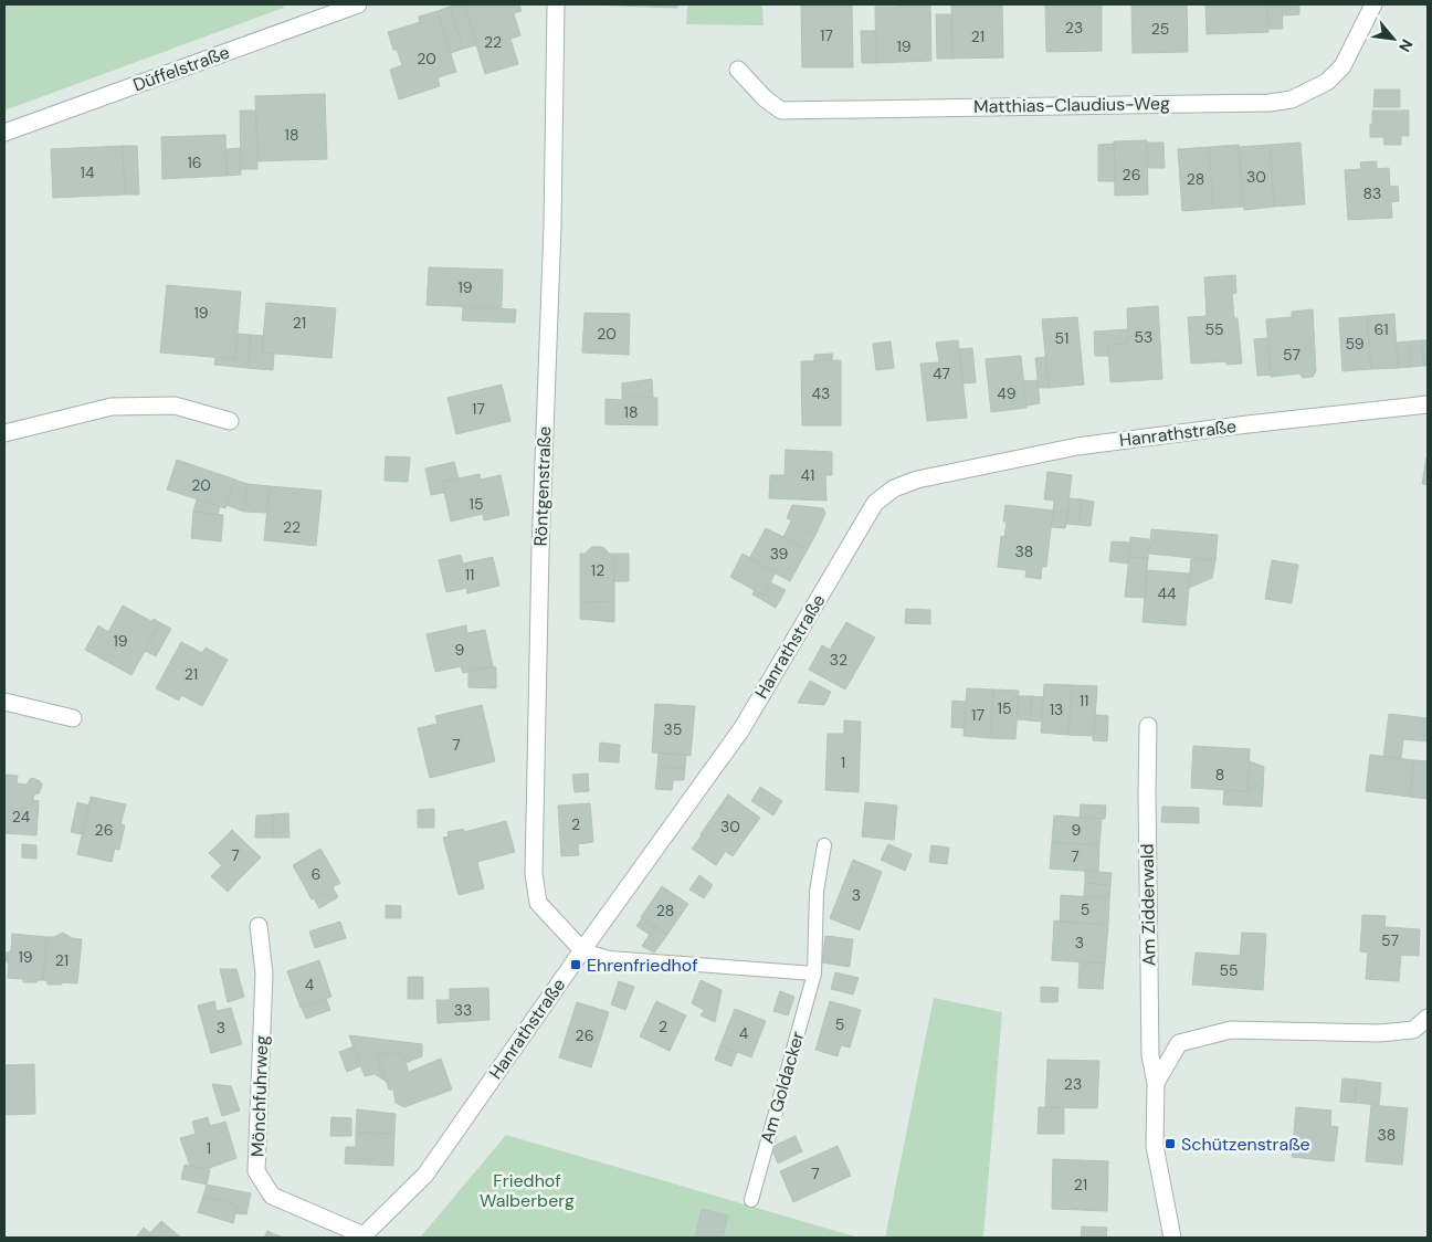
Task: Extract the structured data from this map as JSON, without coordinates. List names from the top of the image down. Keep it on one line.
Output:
{"streets":{"street":["Düffelstraße","Matthias-Claudius-Weg","Hanrathstraße","Röntgenstraße","Am Zidderwald","Mönchfuhrweg"],"lane":["Am Goldacker"]},"crossings":[["Hanrathstraße","Röntgenstraße"],["Hanrathstraße","Mönchfuhrweg"]],"parks":["Friedhof Walberberg"],"places":{"transit":["Ehrenfriedhof","Schützenstraße"]},"house_numbers":["23","25","17","21","22","19","20","18","16","14","26","30","28","83","19","19","21","55","61","20","53","51","59","57","47","43","49","17","18","41","20","15","22","38","39","12","11","44","19","9","32","21","11","15","13","17","35","7","1","8","24","2","30","26","9","7","7","6","3","5","28","57","3","19","21","55","4","33","5","2","3","4","26","23","38","1","7","21"],"north":"bottom right"}
